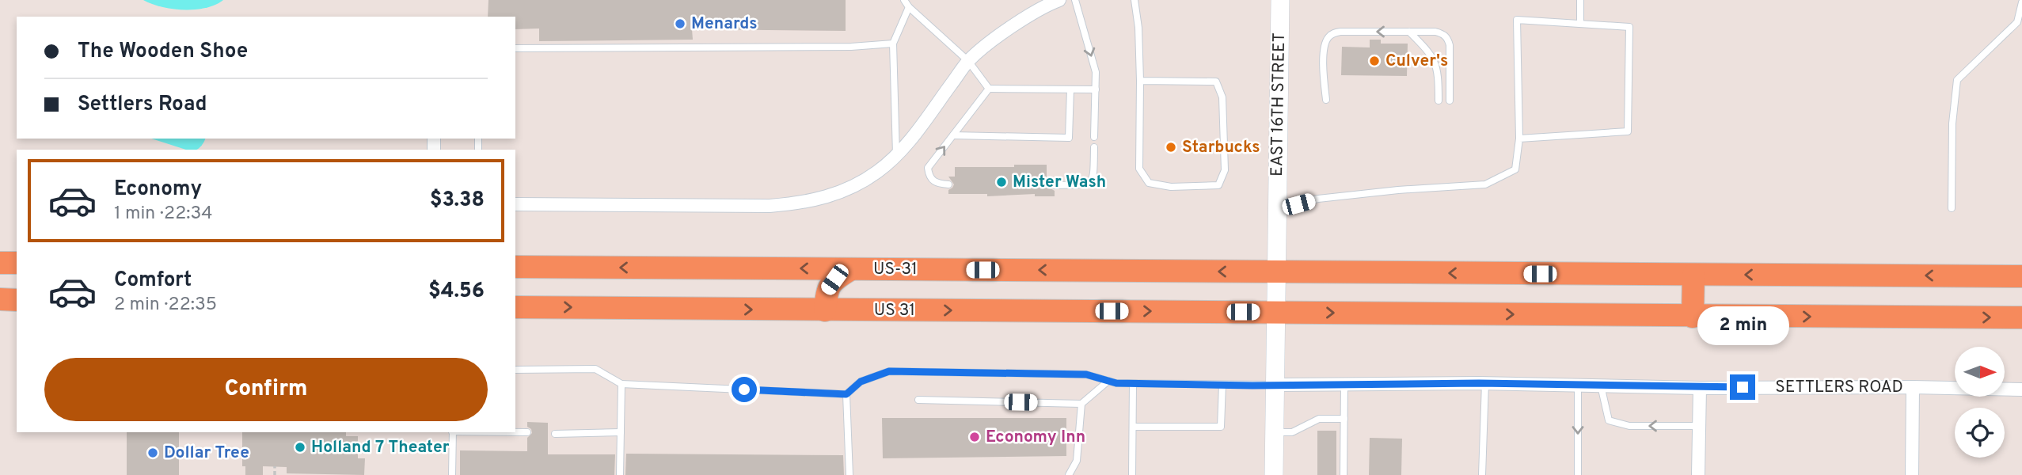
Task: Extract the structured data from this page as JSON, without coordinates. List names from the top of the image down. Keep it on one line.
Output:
{"streets":{"highway":["US-31","US 31"],"main road":["EAST 16TH STREET"],"street":["SETTLERS ROAD"]},"crossings":[["EAST 16TH STREET","US-31"],["EAST 16TH STREET","US 31"],["EAST 16TH STREET","SETTLERS ROAD"]],"one_way":["US 31"],"places":["Menards","Culver's","Starbucks","Mister Wash","Economy Inn","Holland 7 Theater","Dollar Tree"],"north":"right","page":{"banner":["The Wooden Shoe","Settlers Road"],"list":[{"name":"Economy","note":"1 min · 22:34","value":"$3.38"},{"name":"Comfort","note":"2 min · 22:35","value":"$4.56"}],"bubble":"2 min","buttons":"Confirm"}}
